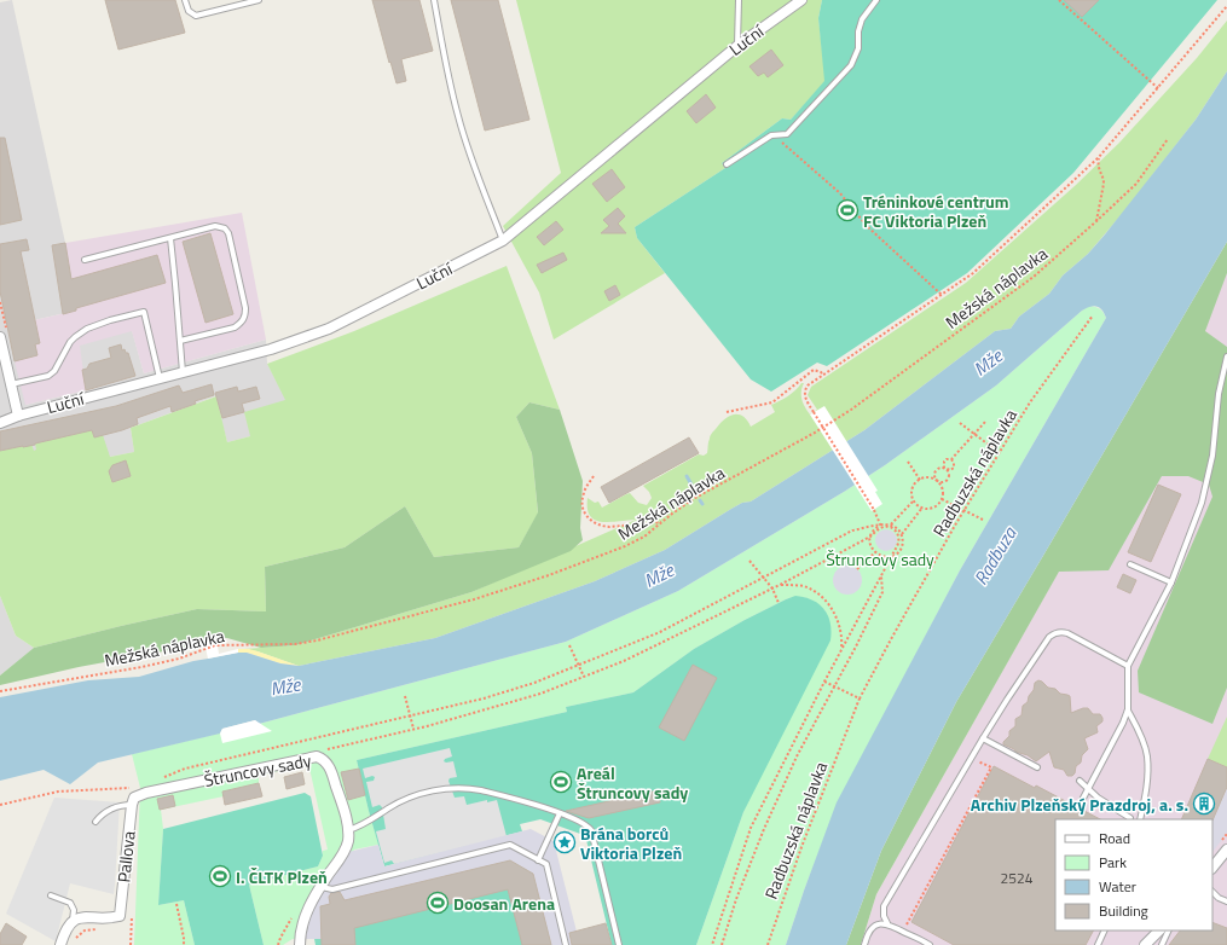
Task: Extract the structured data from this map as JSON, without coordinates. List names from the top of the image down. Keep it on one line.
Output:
{"streets":{"street":["Luční","Štruncovy sady","Pallova"],"path":["Mežská náplavka","Radbuzská náplavka"]},"crossings":[["Štruncovy sady","Pallova"]],"water":["Mže","Radbuza"],"parks":["Štruncovy sady"],"places":{"sports":["Tréninkové centrum FC Viktoria Plzeň","Areál Štruncovy sady","I. ČLTK Plzeň","Doosan Arena"],"building":["Archiv Plzeňský Prazdroj, a. s."],"place":["Brána borců Viktoria Plzeň"]},"house_numbers":["2524"],"legend":["Road","Park","Water","Building"]}
